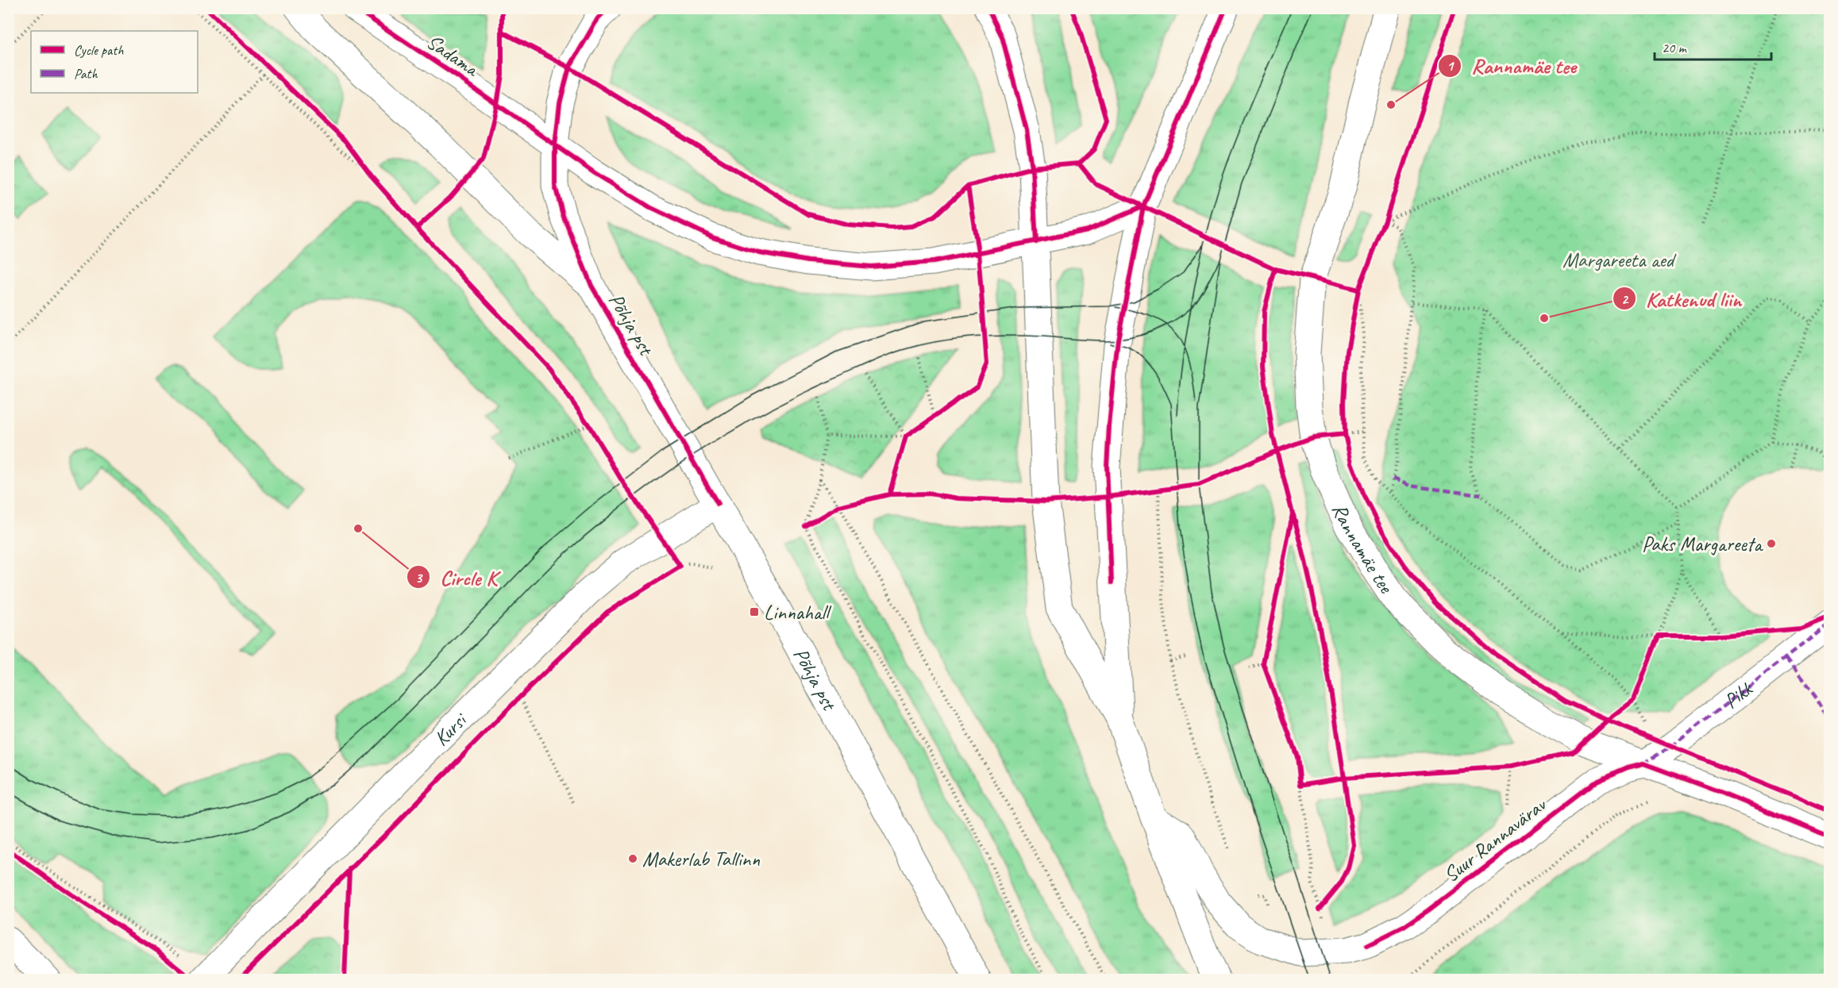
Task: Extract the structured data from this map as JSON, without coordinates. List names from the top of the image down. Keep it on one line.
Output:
{"streets":{"main road":["Sadama","Põhja pst","Rannamäe tee","Pikk","Kursi","Suur Rannavärav"]},"crossings":[["Sadama","Põhja pst"],["Põhja pst","Kursi"],["Rannamäe tee","Pikk"],["Rannamäe tee","Suur Rannavärav"],["Pikk","Suur Rannavärav"]],"parks":["Margareeta aed"],"places":{"other":["Rannamäe tee","Katkenud liin","Circle K","Paks Margareeta","Makerlab Tallinn"],"transit":["Linnahall"]},"legend":["Cycle path","Path"],"scale_bar":"20 m"}
